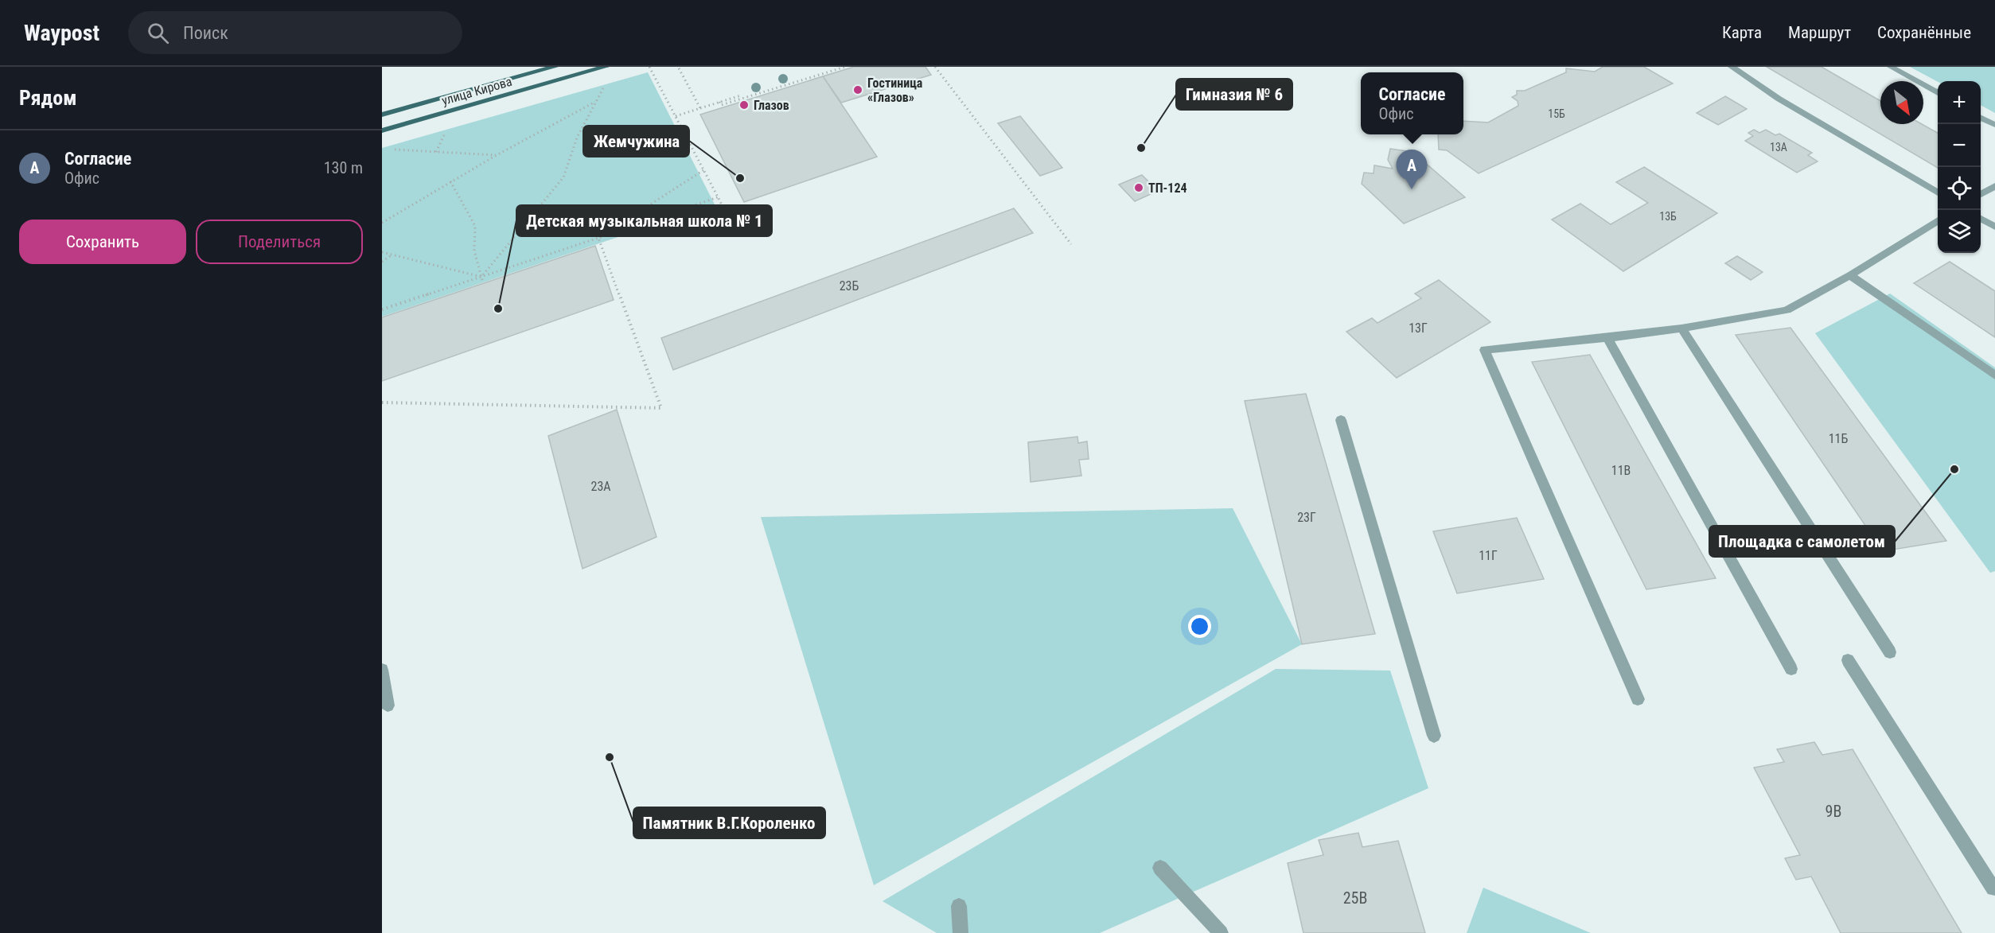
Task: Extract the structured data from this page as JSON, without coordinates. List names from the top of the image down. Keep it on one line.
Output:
{"streets":{"main road":["улица Кирова"]},"places":["Гостиница «Глазов»","Глазов","Гимназия № 6","Жемчужина","ТП-124","Детская музыкальная школа № 1","Площадка с самолетом","Памятник В.Г.Короленко"],"house_numbers":["15Б","13А","13Б","23Б","13Г","11Б","11В","23А","23Г","11Г","9В","25В"],"north":"bottom right","page":{"header":"Waypost","search":"Поиск","nav":["Карта","Маршрут","Сохранённые"],"heading":"Рядом","popup":["Согласие","Офис"],"map_buttons":["+","−"],"list":[{"mark":"A","name":"Согласие","note":"Офис","value":"130 m"}],"pins":"A","buttons":["Сохранить","Поделиться"]}}
